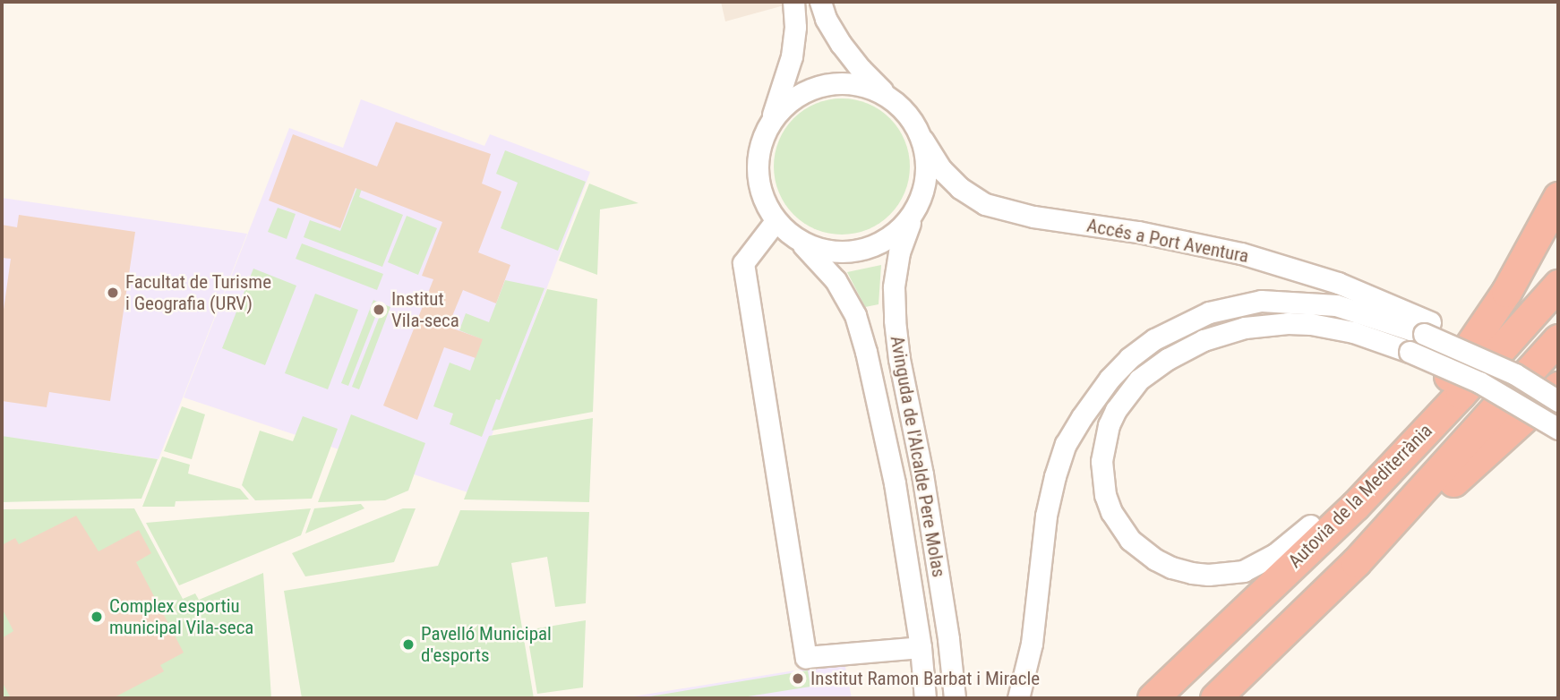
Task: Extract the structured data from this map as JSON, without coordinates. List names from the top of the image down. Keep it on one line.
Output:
{"streets":{"highway":["Autovia de la Mediterrània"],"street":["Accés a Port Aventura","Avinguda de l'Alcalde Pere Molas"]},"crossings":[["Accés a Port Aventura","Avinguda de l'Alcalde Pere Molas"]],"places":["Facultat de Turisme i Geografia (URV)","Institut Vila-seca","Complex esportiu municipal Vila-seca","Pavelló Municipal d'esports","Institut Ramon Barbat i Miracle"]}
